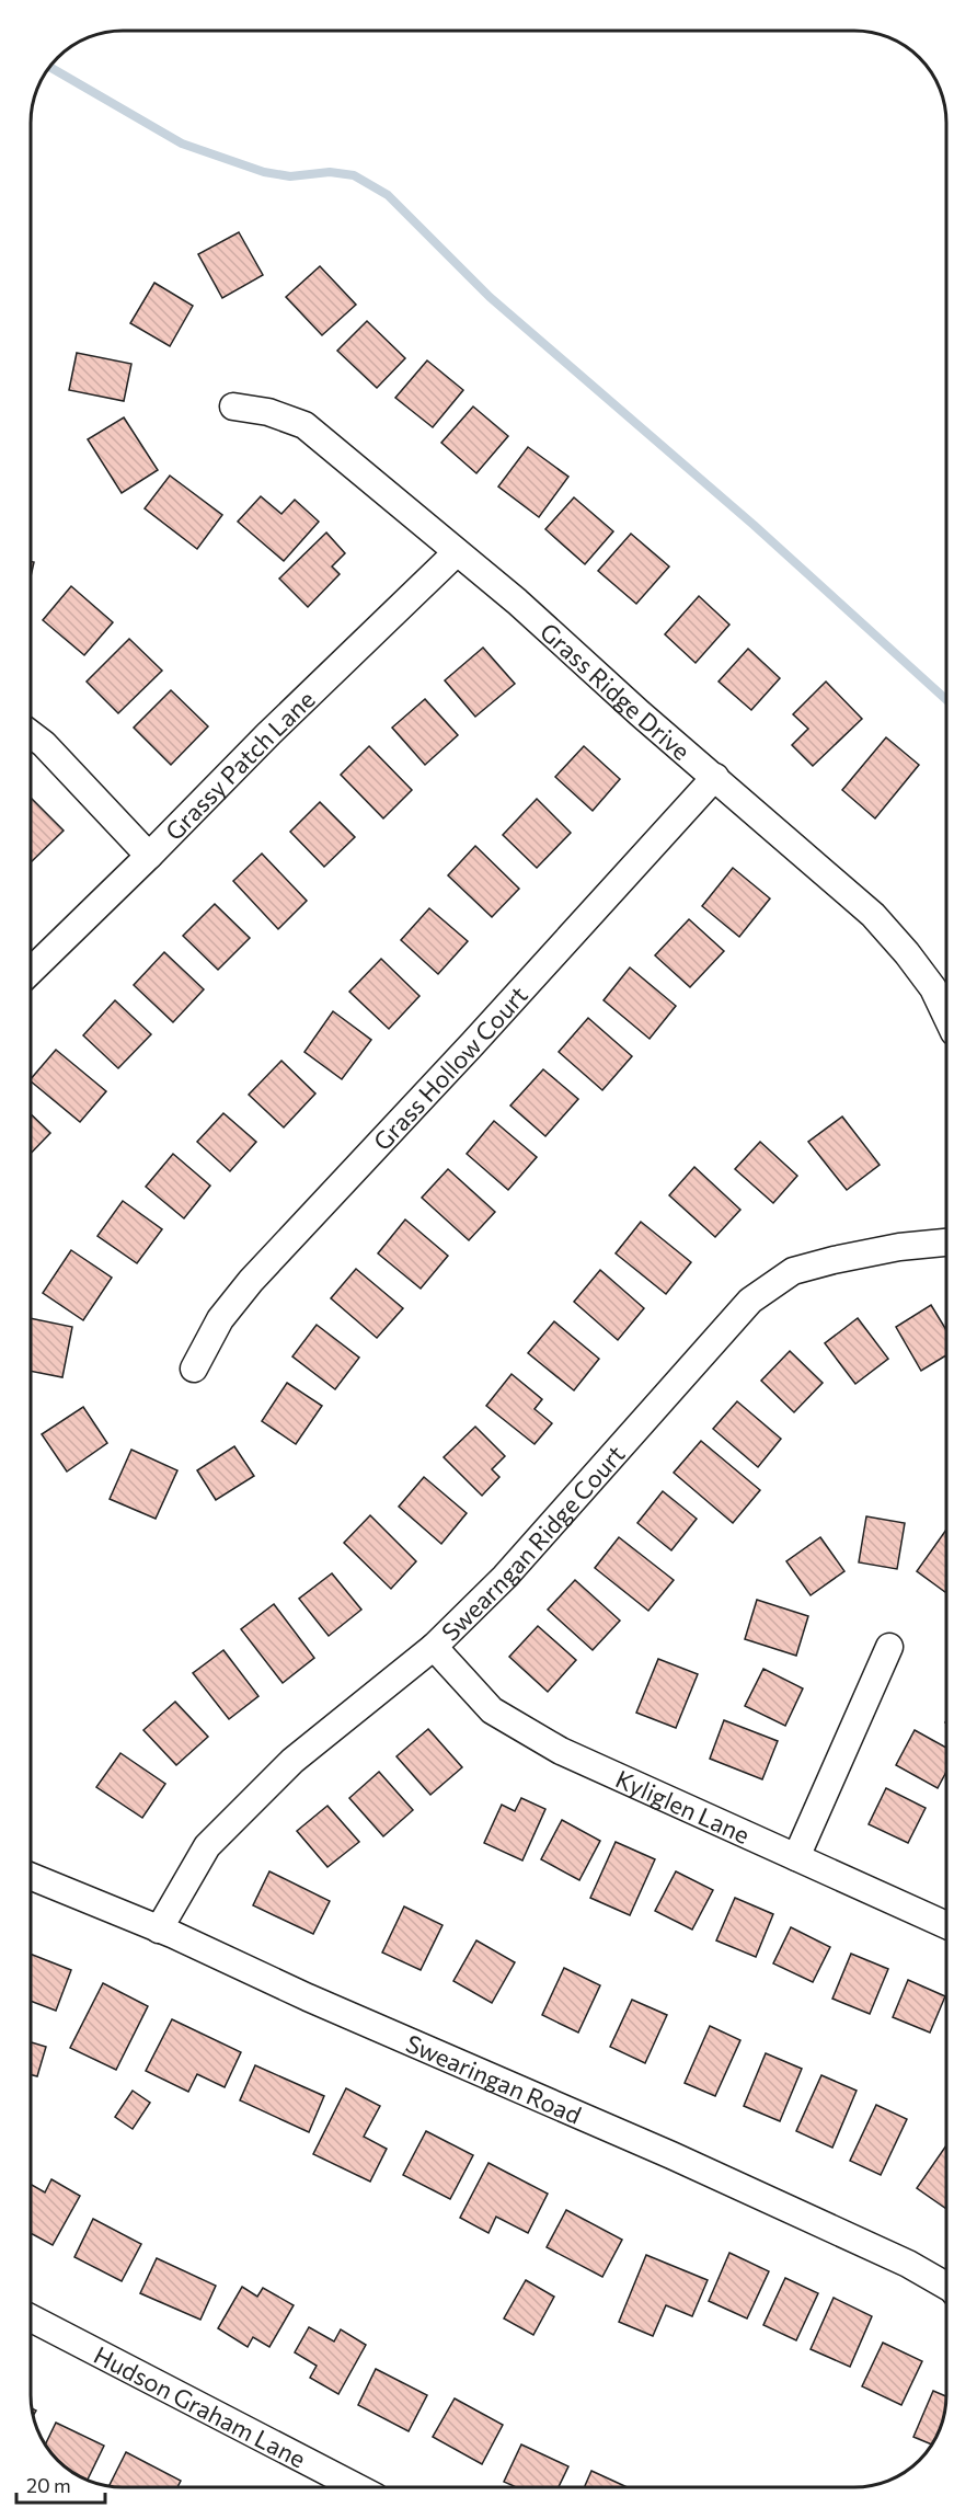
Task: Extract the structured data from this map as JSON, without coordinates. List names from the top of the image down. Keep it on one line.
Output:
{"streets":{"street":["Grass Ridge Drive","Grassy Patch Lane","Grass Hollow Court","Swearngan Ridge Court","Kyliglen Lane","Swearingan Road","Hudson Graham Lane"]},"crossings":[["Grass Ridge Drive","Grassy Patch Lane"],["Grass Ridge Drive","Grass Hollow Court"],["Swearngan Ridge Court","Kyliglen Lane"],["Swearngan Ridge Court","Swearingan Road"]],"scale_bar":"20 m"}
